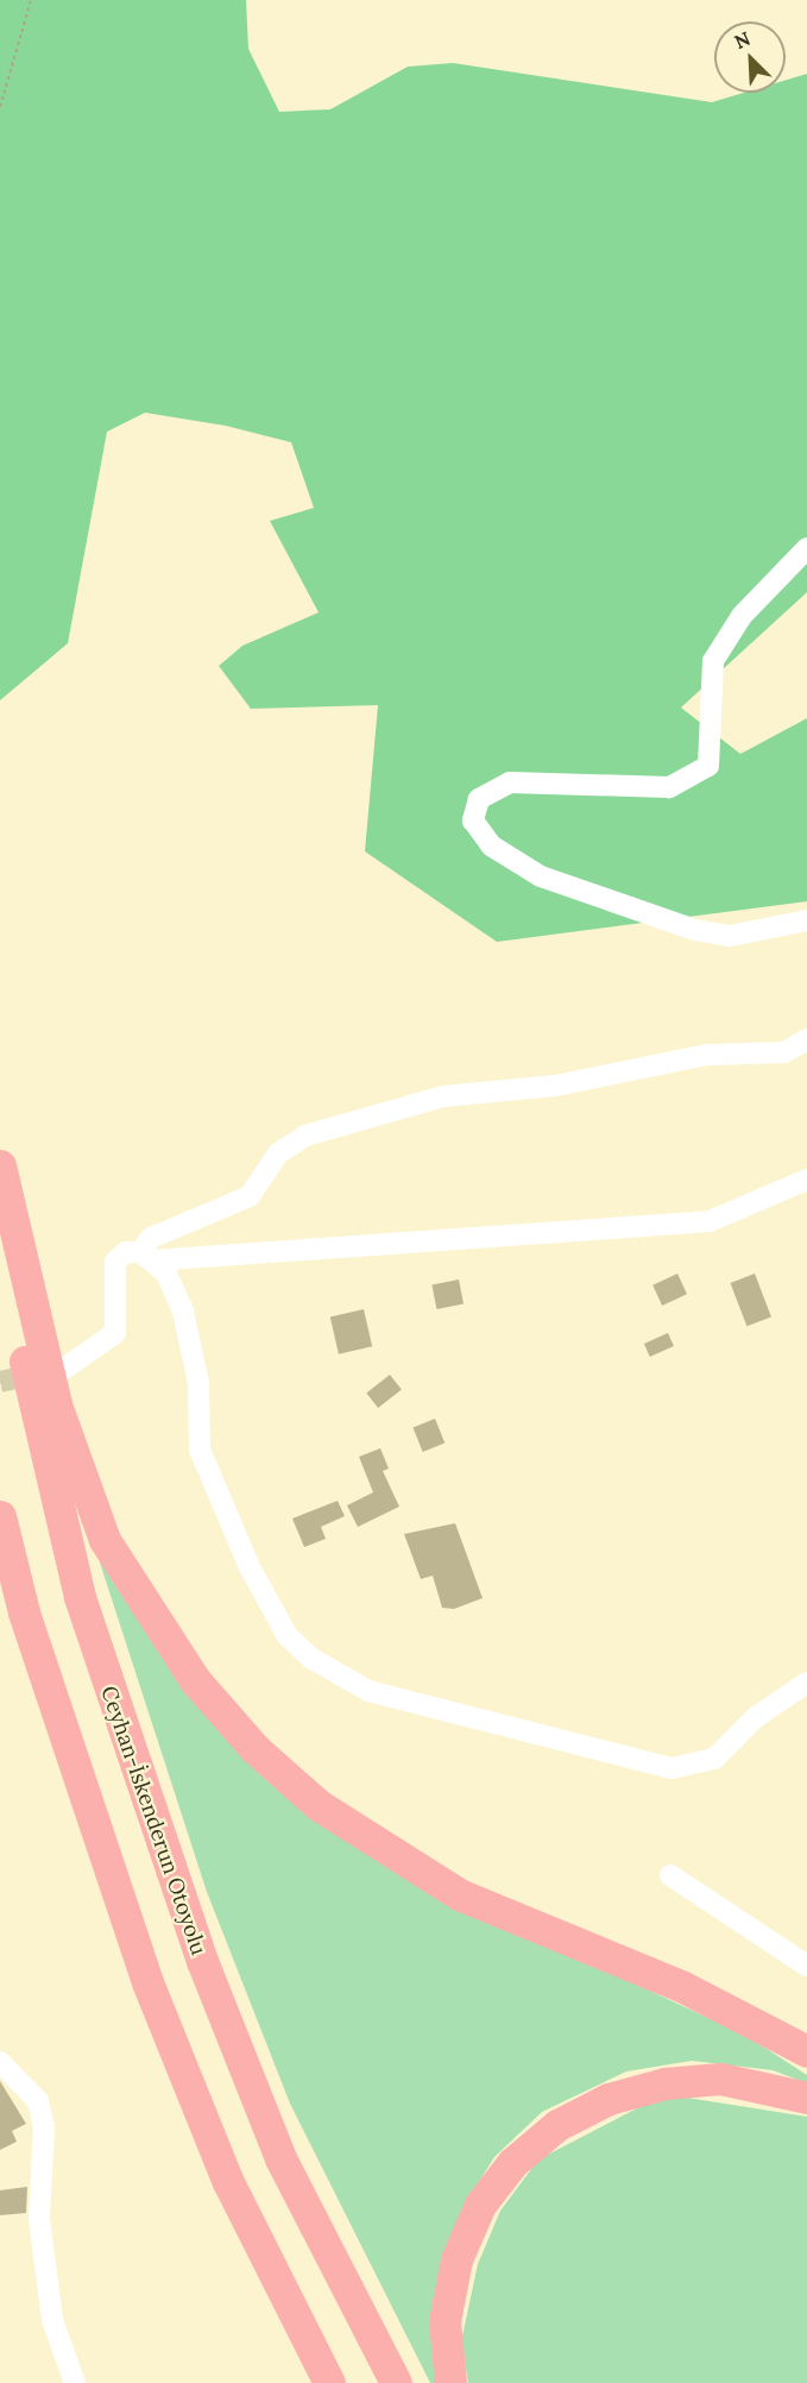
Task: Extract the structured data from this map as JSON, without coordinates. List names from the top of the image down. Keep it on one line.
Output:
{"streets":{"highway":["Ceyhan-İskenderun Otoyolu"]},"north":"top left"}
